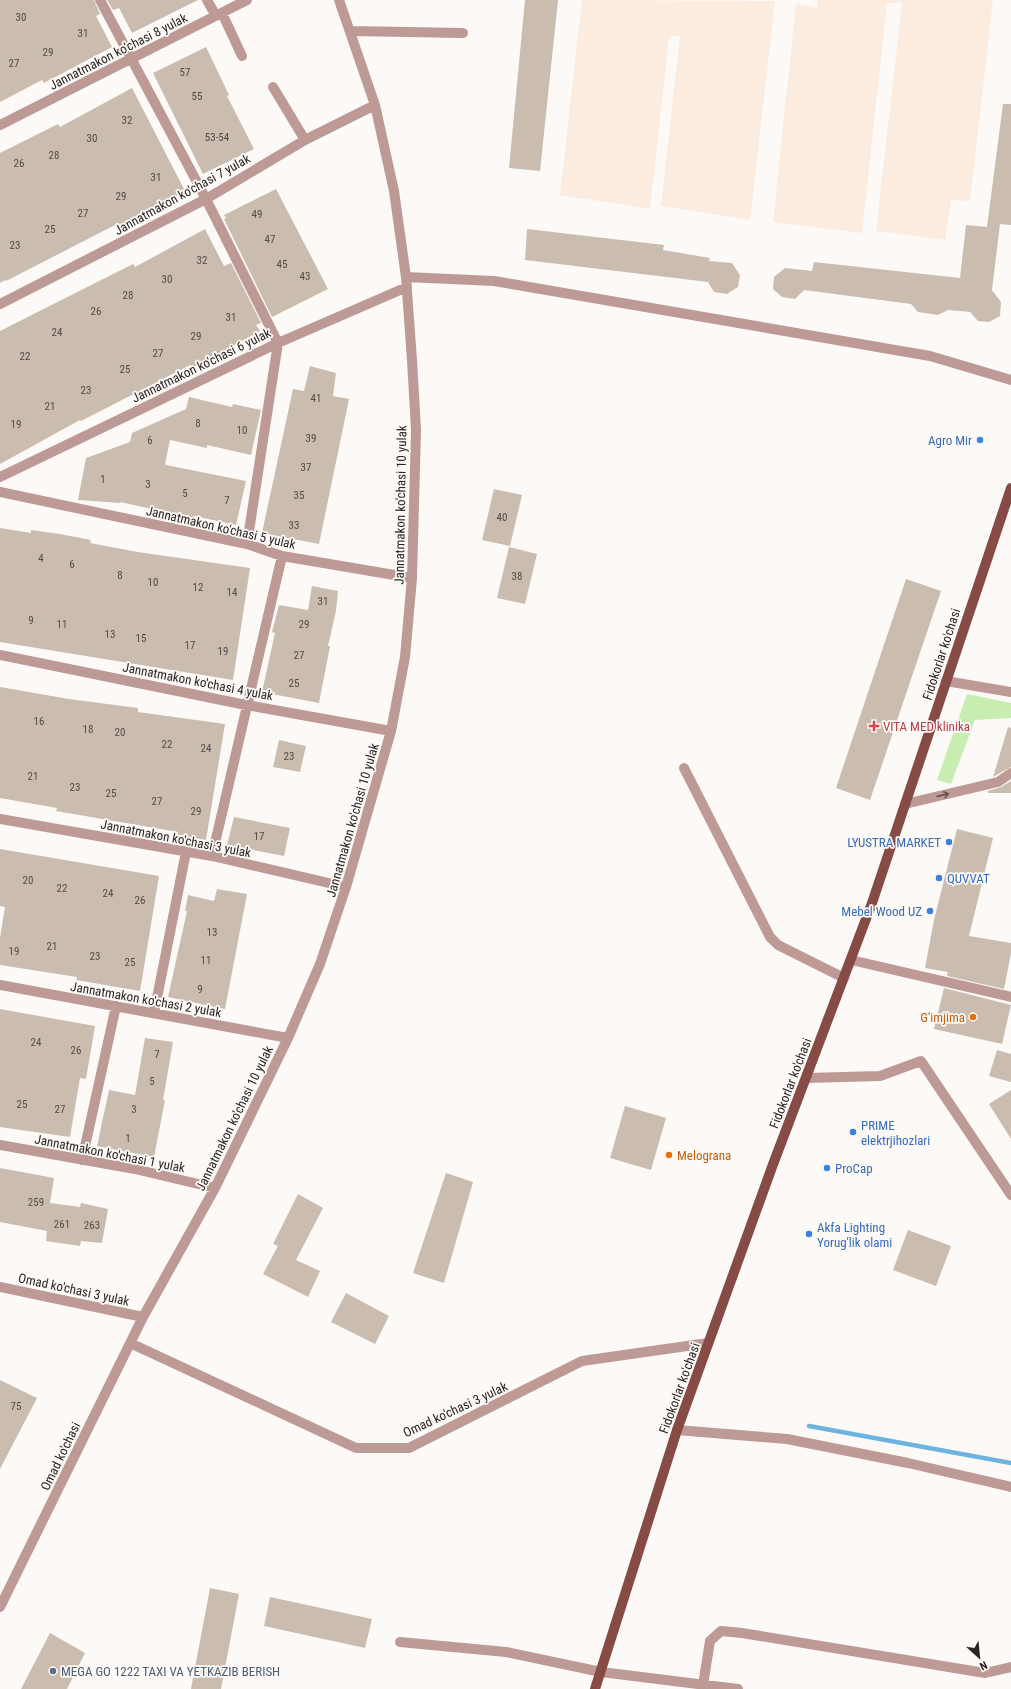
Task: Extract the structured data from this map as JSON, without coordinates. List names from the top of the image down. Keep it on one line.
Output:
{"streets":{"main road":["Fidokorlar ko'chasi"],"street":["Jannatmakon ko'chasi 8 yulak","Jannatmakon ko'chasi 7 yulak","Jannatmakon ko'chasi 6 yulak","Jannatmakon ko'chasi 10 yulak","Jannatmakon ko'chasi 5 yulak","Jannatmakon ko'chasi 4 yulak","Jannatmakon ko'chasi 3 yulak","Jannatmakon ko'chasi 2 yulak","Jannatmakon ko'chasi 1 yulak","Omad ko'chasi 3 yulak","Omad ko'chasi"]},"crossings":[["Jannatmakon ko'chasi 7 yulak","Jannatmakon ko'chasi 10 yulak"],["Jannatmakon ko'chasi 6 yulak","Jannatmakon ko'chasi 10 yulak"],["Jannatmakon ko'chasi 10 yulak","Jannatmakon ko'chasi 5 yulak"],["Jannatmakon ko'chasi 10 yulak","Jannatmakon ko'chasi 4 yulak"],["Jannatmakon ko'chasi 10 yulak","Jannatmakon ko'chasi 3 yulak"],["Jannatmakon ko'chasi 10 yulak","Jannatmakon ko'chasi 2 yulak"],["Jannatmakon ko'chasi 10 yulak","Jannatmakon ko'chasi 1 yulak"],["Jannatmakon ko'chasi 10 yulak","Omad ko'chasi 3 yulak"],["Jannatmakon ko'chasi 10 yulak","Omad ko'chasi"],["Fidokorlar ko'chasi","Omad ko'chasi 3 yulak"],["Omad ko'chasi 3 yulak","Omad ko'chasi"]],"places":{"other":["Agro Mir","LYUSTRA MARKET","QUVVAT","Mebel Wood UZ","G'imjima","PRIME elektrjihozlari","Melograna","ProCap","Akfa Lighting Yorug'lik olami","MEGA GO 1222 TAXI VA YETKAZIB BERISH"],"health":["VITA MED klinika"]},"house_numbers":["30","31","29","27","57","55","32","53-54","30","28","26","31","29","27","49","25","47","23","32","45","43","30","28","26","31","24","29","27","22","25","23","41","21","8","19","10","39","6","37","1","3","5","35","7","40","33","4","6","8","38","10","12","14","31","9","11","29","13","15","17","19","27","25","16","18","20","22","24","23","21","23","25","27","29","17","20","22","24","26","13","21","19","23","11","25","9","24","26","7","5","25","27","3","1","259","261","263","75"],"north":"bottom right"}
